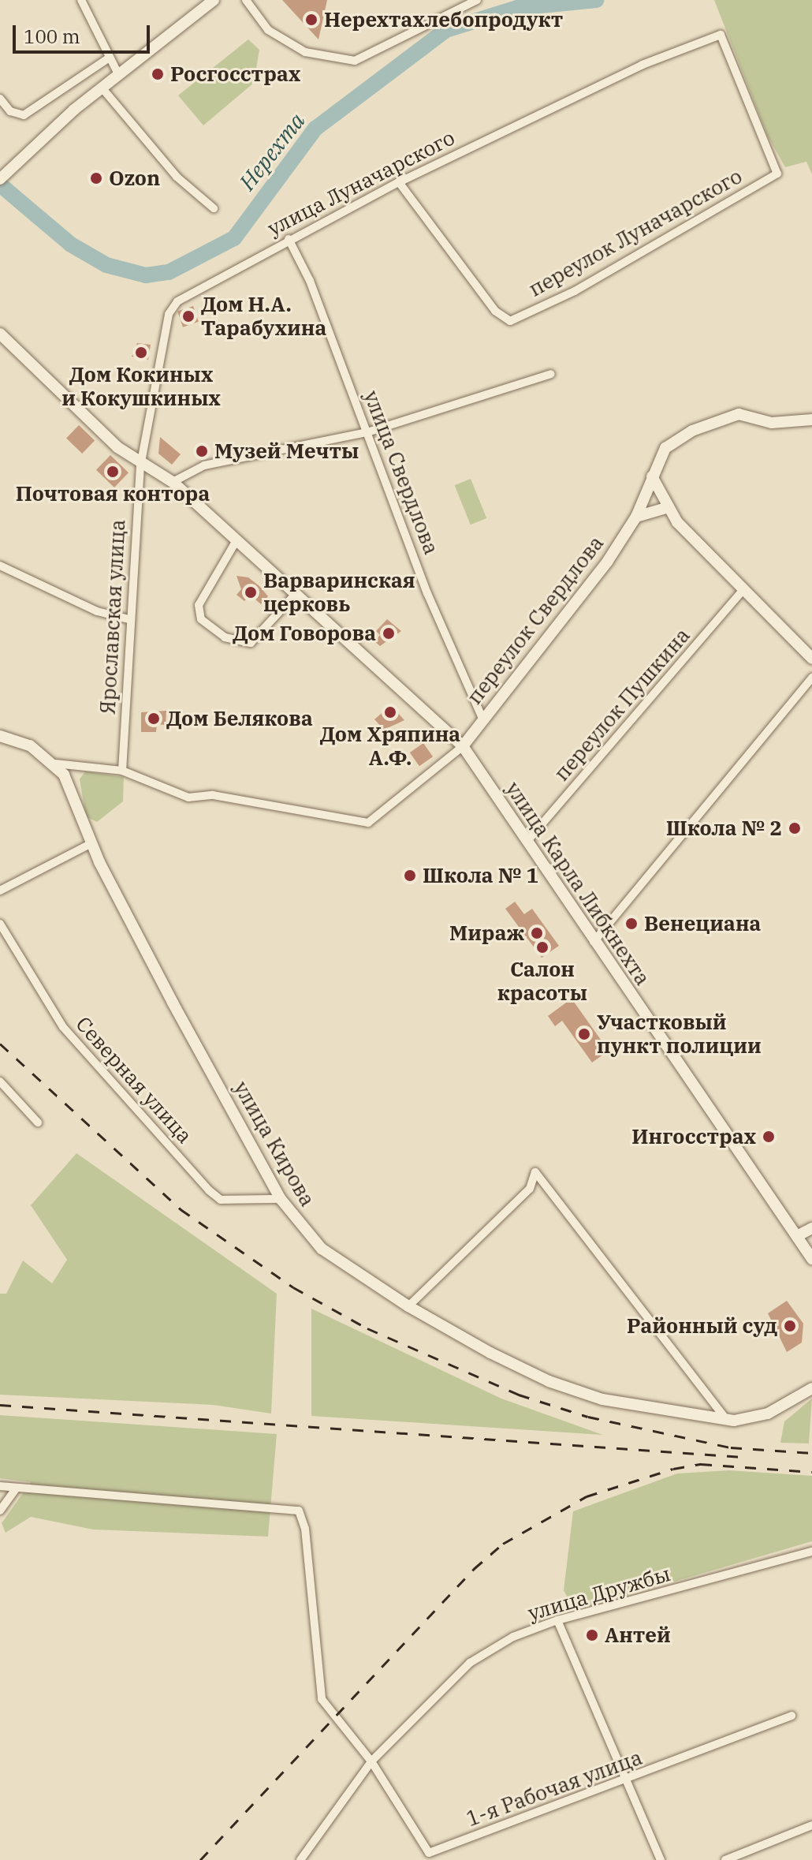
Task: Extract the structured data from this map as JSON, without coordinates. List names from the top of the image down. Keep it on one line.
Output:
{"streets":{"main road":["переулок Свердлова","улица Карла Либкнехта","улица Кирова"],"street":["улица Луначарского","переулок Луначарского","улица Свердлова","Ярославская улица","переулок Пушкина","Северная улица","улица Дружбы","1-я Рабочая улица"]},"crossings":[["улица Луначарского","переулок Луначарского"],["улица Луначарского","улица Свердлова"],["улица Луначарского","Ярославская улица"],["улица Луначарского","улица Карла Либкнехта"],["улица Свердлова","переулок Свердлова"],["Ярославская улица","улица Карла Либкнехта"],["переулок Свердлова","улица Карла Либкнехта"],["переулок Пушкина","улица Карла Либкнехта"],["Северная улица","улица Кирова"],["улица Дружбы","1-я Рабочая улица"]],"water":["Нерехта"],"places":["Нерехтахлебопродукт","Росгосстрах","Ozon","Дом Н.А. Тарабухина","Дом Кокиных и Кокушкиных","Музей Мечты","Почтовая контора","Варваринская церковь","Дом Говорова","Дом Хряпина А.Ф.","Дом Белякова","Школа № 2","Школа № 1","Венециана","Мираж","Салон красоты","Участковый пункт полиции","Ингосстрах","Районный суд","Антей"],"scale_bar":"100 m"}
